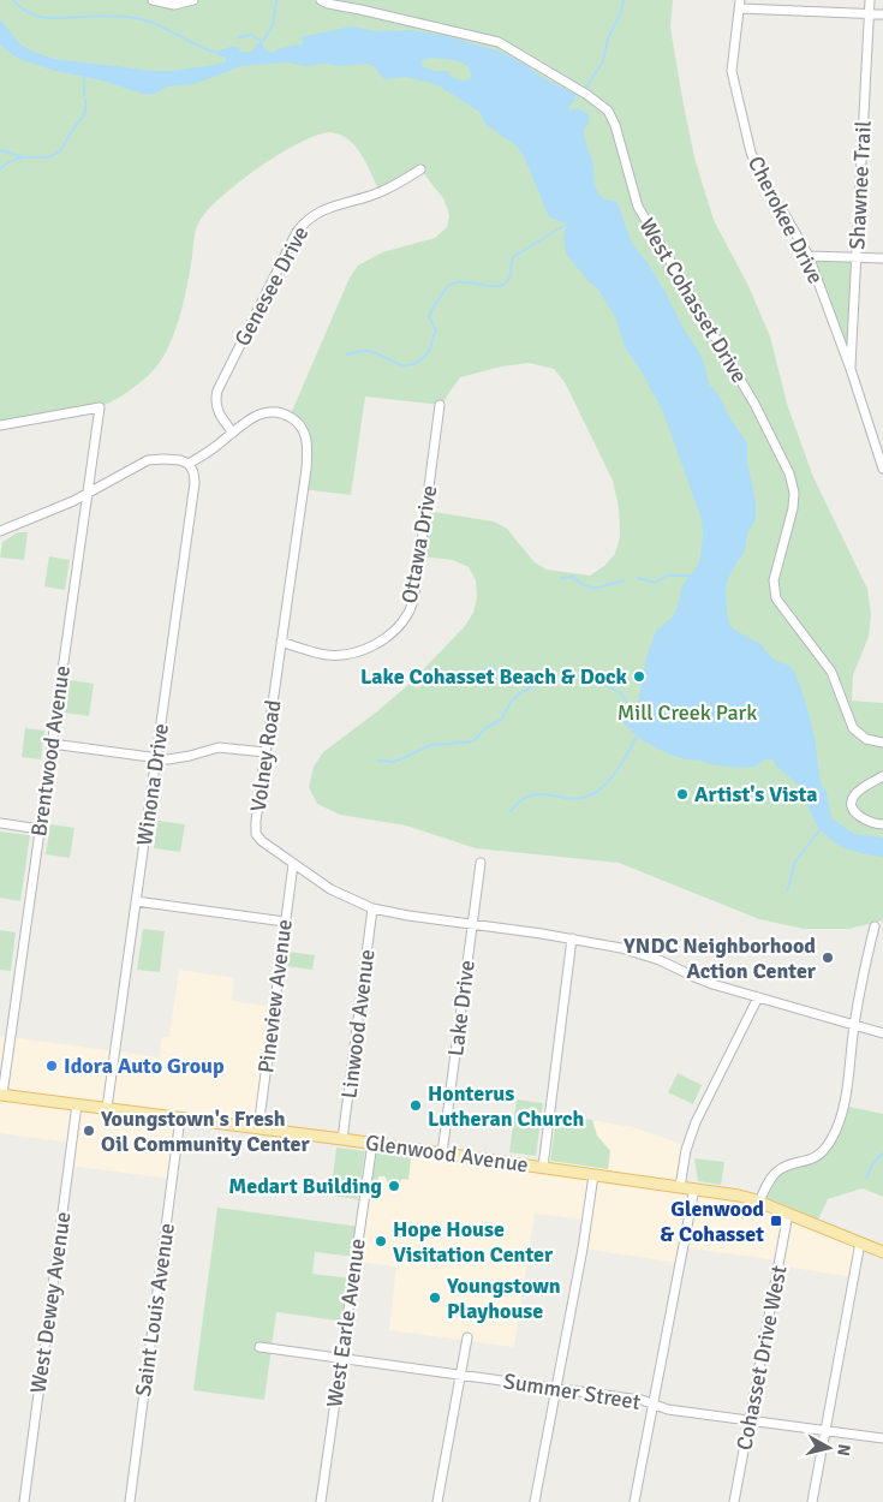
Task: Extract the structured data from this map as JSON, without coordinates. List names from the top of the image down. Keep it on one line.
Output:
{"streets":{"main road":["Glenwood Avenue"],"street":["Shawnee Trail","Cherokee Drive","Genesee Drive","West Cohasset Drive","Ottawa Drive","Brentwood Avenue","Volney Road","Winona Drive","Pineview Avenue","Lake Drive","Linwood Avenue","West Dewey Avenue","Saint Louis Avenue","West Earle Avenue","Cohasset Drive West","Summer Street"]},"crossings":[["Shawnee Trail","Cherokee Drive"],["Genesee Drive","Volney Road"],["Ottawa Drive","Volney Road"],["Brentwood Avenue","Glenwood Avenue"],["Volney Road","Winona Drive"],["Volney Road","Pineview Avenue"],["Volney Road","Lake Drive"],["Volney Road","Linwood Avenue"],["Winona Drive","Glenwood Avenue"],["Pineview Avenue","Glenwood Avenue"],["Lake Drive","Glenwood Avenue"],["Linwood Avenue","Glenwood Avenue"],["Glenwood Avenue","West Dewey Avenue"],["Glenwood Avenue","Saint Louis Avenue"],["Glenwood Avenue","West Earle Avenue"],["Glenwood Avenue","Cohasset Drive West"],["West Earle Avenue","Summer Street"],["Cohasset Drive West","Summer Street"]],"parks":["Mill Creek Park"],"places":{"other":["Lake Cohasset Beach & Dock","Artist's Vista","YNDC Neighborhood Action Center","Idora Auto Group","Honterus Lutheran Church","Youngstown's Fresh Oil Community Center","Medart Building","Hope House Visitation Center","Youngstown Playhouse"],"transit":["Glenwood & Cohasset"]},"north":"right"}
